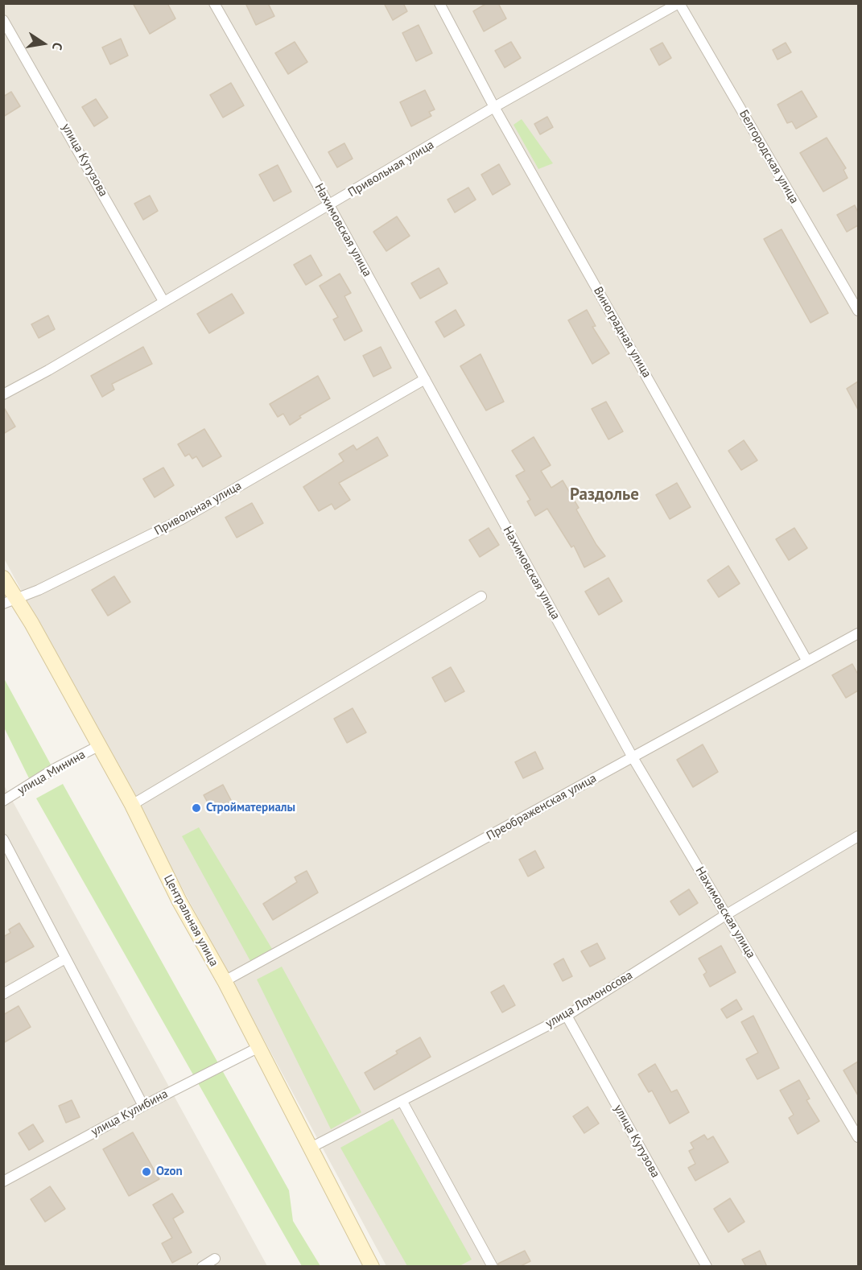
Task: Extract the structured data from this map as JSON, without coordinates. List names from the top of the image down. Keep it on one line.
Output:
{"streets":{"main road":["Центральная улица"],"street":["Белгородская улица","улица Кутузова","Привольная улица","Нахимовская улица","Виноградная улица","улица Минина","Преображенская улица","улица Ломоносова","улица Кулибина"]},"crossings":[["Белгородская улица","Привольная улица"],["улица Кутузова","Привольная улица"],["улица Кутузова","улица Ломоносова"],["Привольная улица","Нахимовская улица"],["Привольная улица","Виноградная улица"],["Привольная улица","Центральная улица"],["Нахимовская улица","Преображенская улица"],["Нахимовская улица","улица Ломоносова"],["Виноградная улица","Преображенская улица"],["улица Минина","Центральная улица"],["Преображенская улица","Центральная улица"],["Центральная улица","улица Ломоносова"],["Центральная улица","улица Кулибина"]],"districts":["Раздолье"],"places":["Стройматериалы","Ozon"],"north":"right"}
